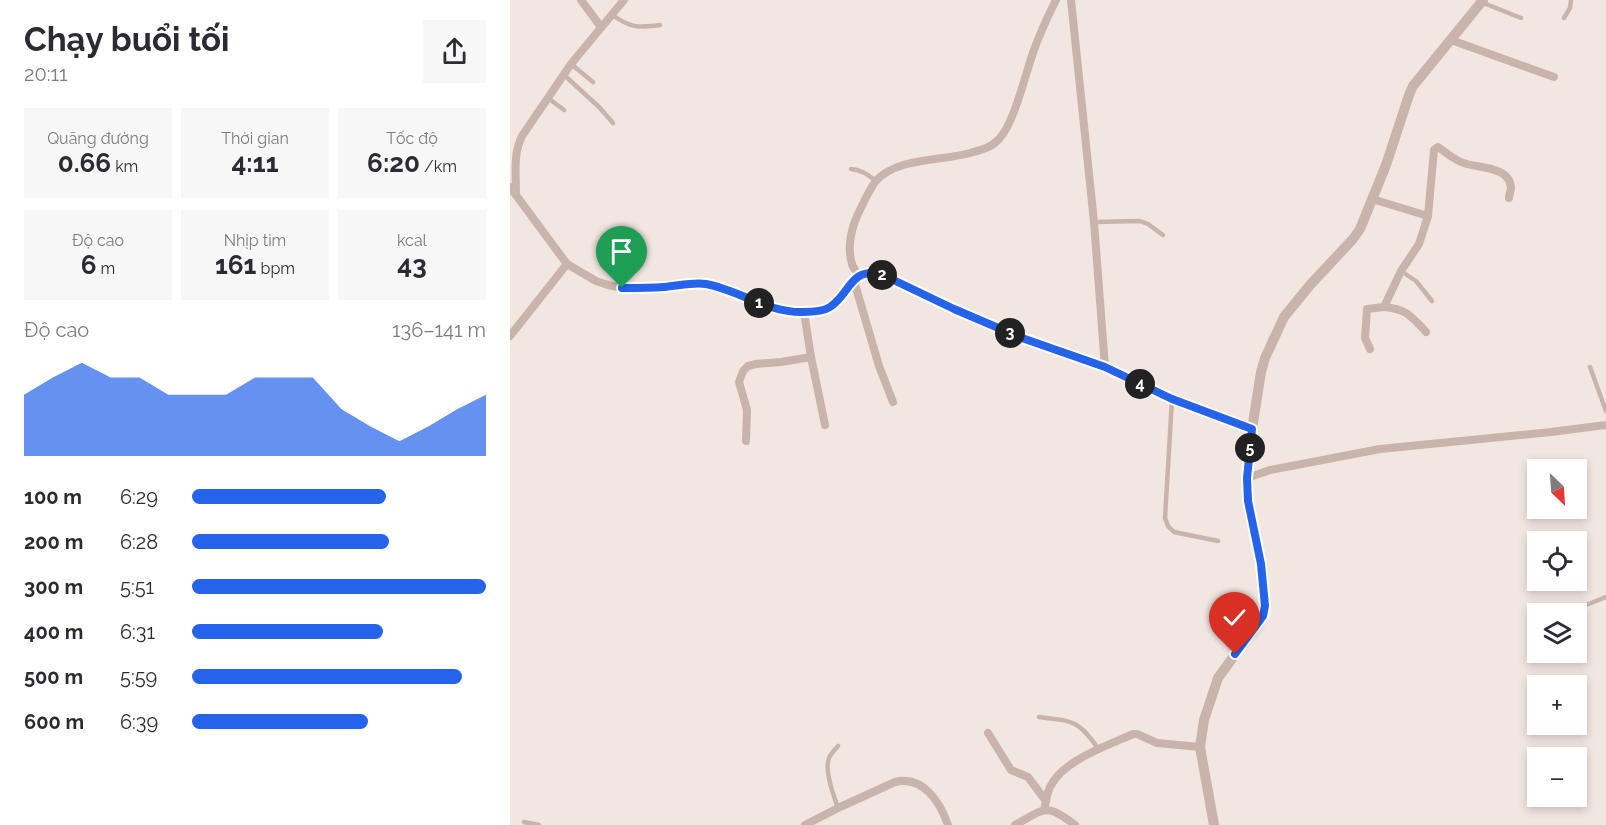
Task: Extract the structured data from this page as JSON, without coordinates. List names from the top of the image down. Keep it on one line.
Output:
{"north":"bottom right","page":{"heading":["Chạy buổi tối","20:11"],"stats":[["Quãng đường","0.66 km"],["Thời gian","4:11"],["Tốc độ","6:20 /km"],["Độ cao","6 m"],["Nhịp tim","161 bpm"],["kcal","43"]],"pins":["2","1","3","4","5"],"chart":["Độ cao","136–141 m"],"map_buttons":["+","−"],"list":[{"name":"100 m","note":"6:29"},{"name":"200 m","note":"6:28"},{"name":"300 m","note":"5:51"},{"name":"400 m","note":"6:31"},{"name":"500 m","note":"5:59"},{"name":"600 m","note":"6:39"}]}}
